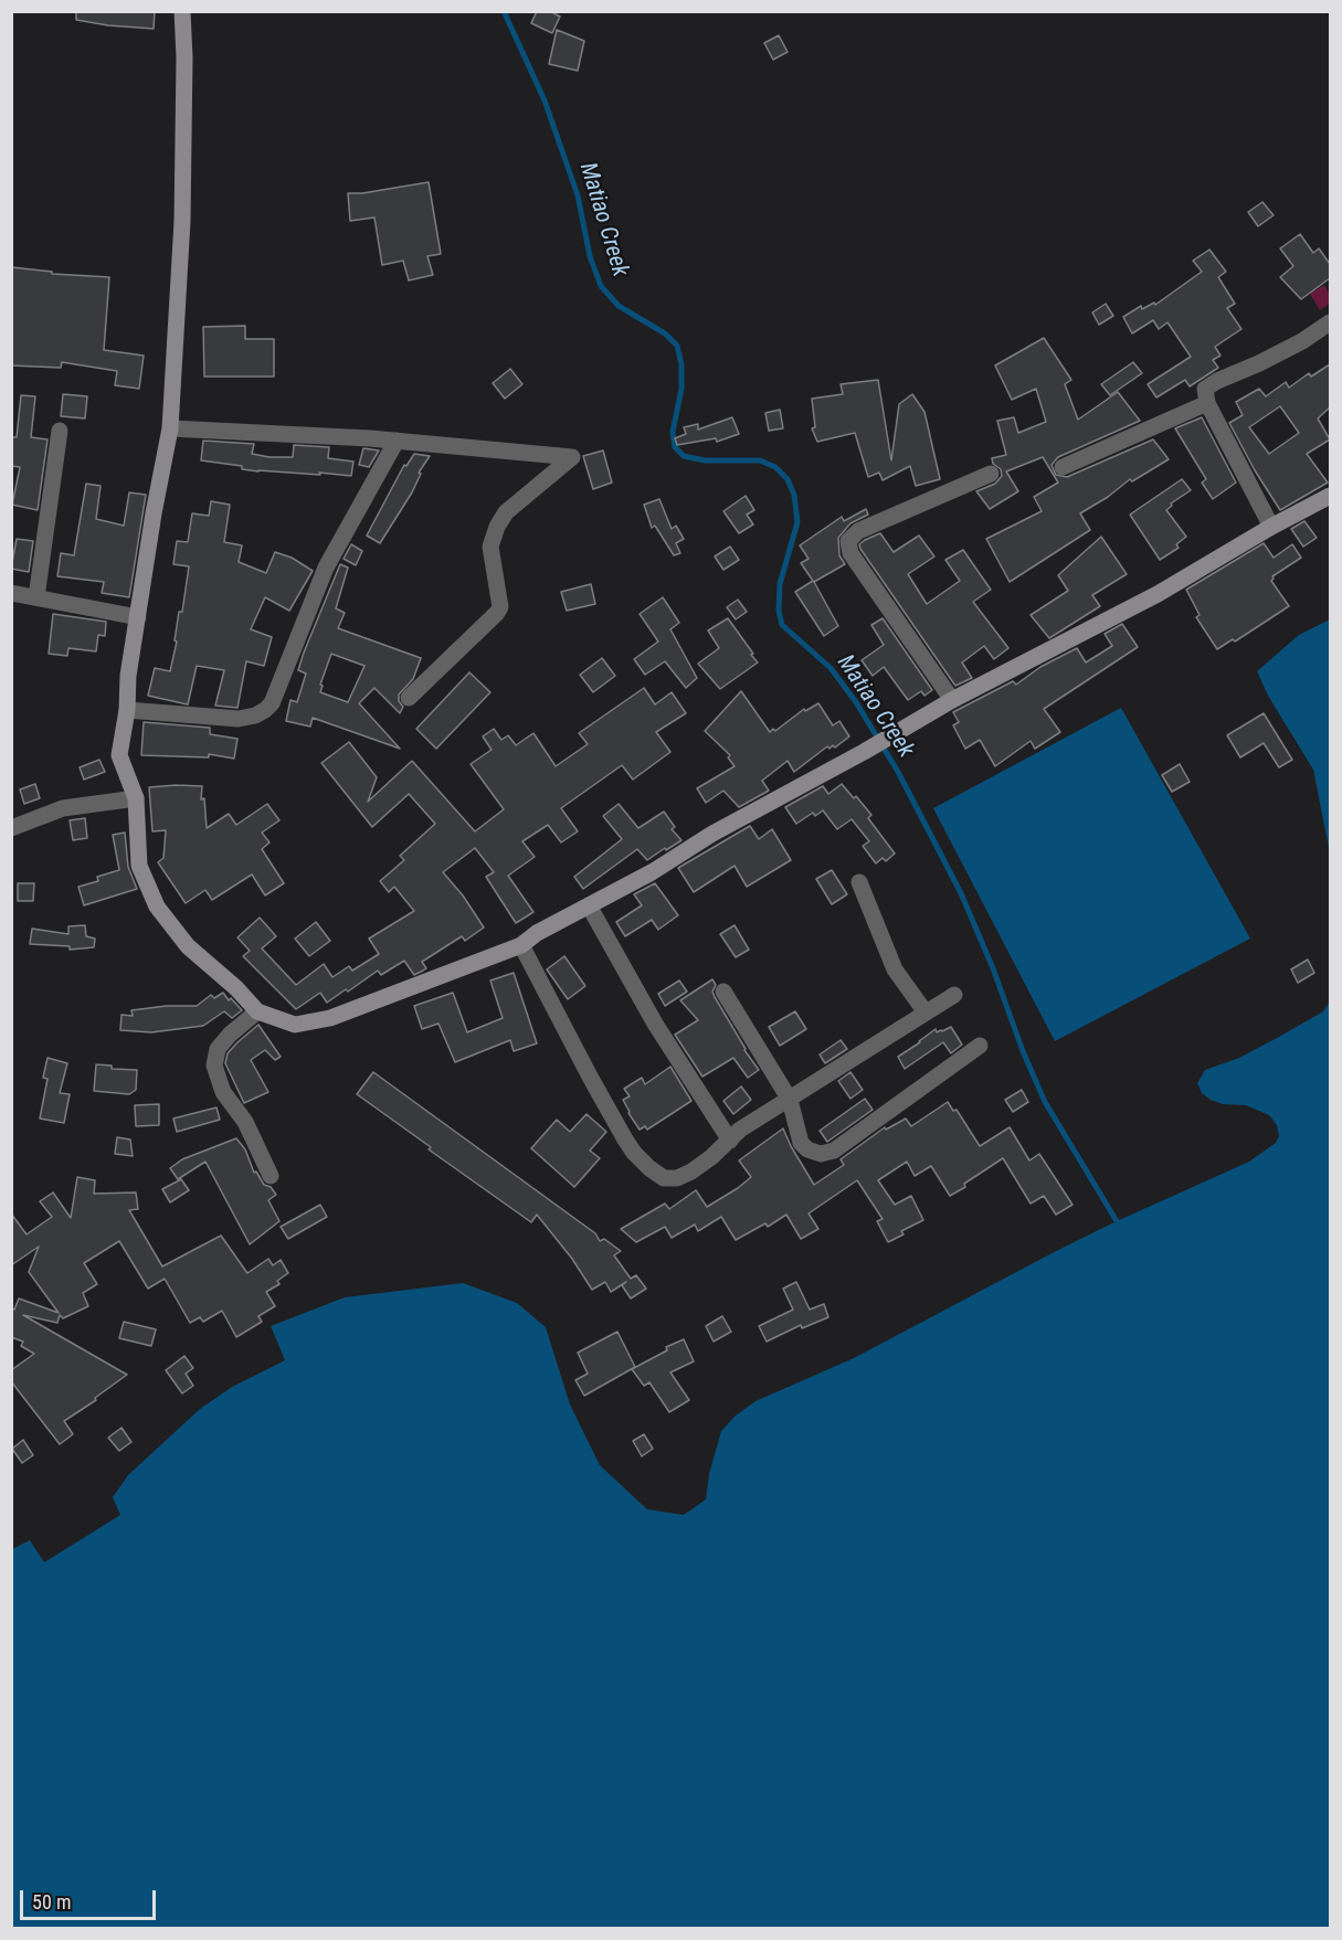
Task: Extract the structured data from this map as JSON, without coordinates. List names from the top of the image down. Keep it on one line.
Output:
{"water":["Matiao Creek"],"scale_bar":"50 m"}
